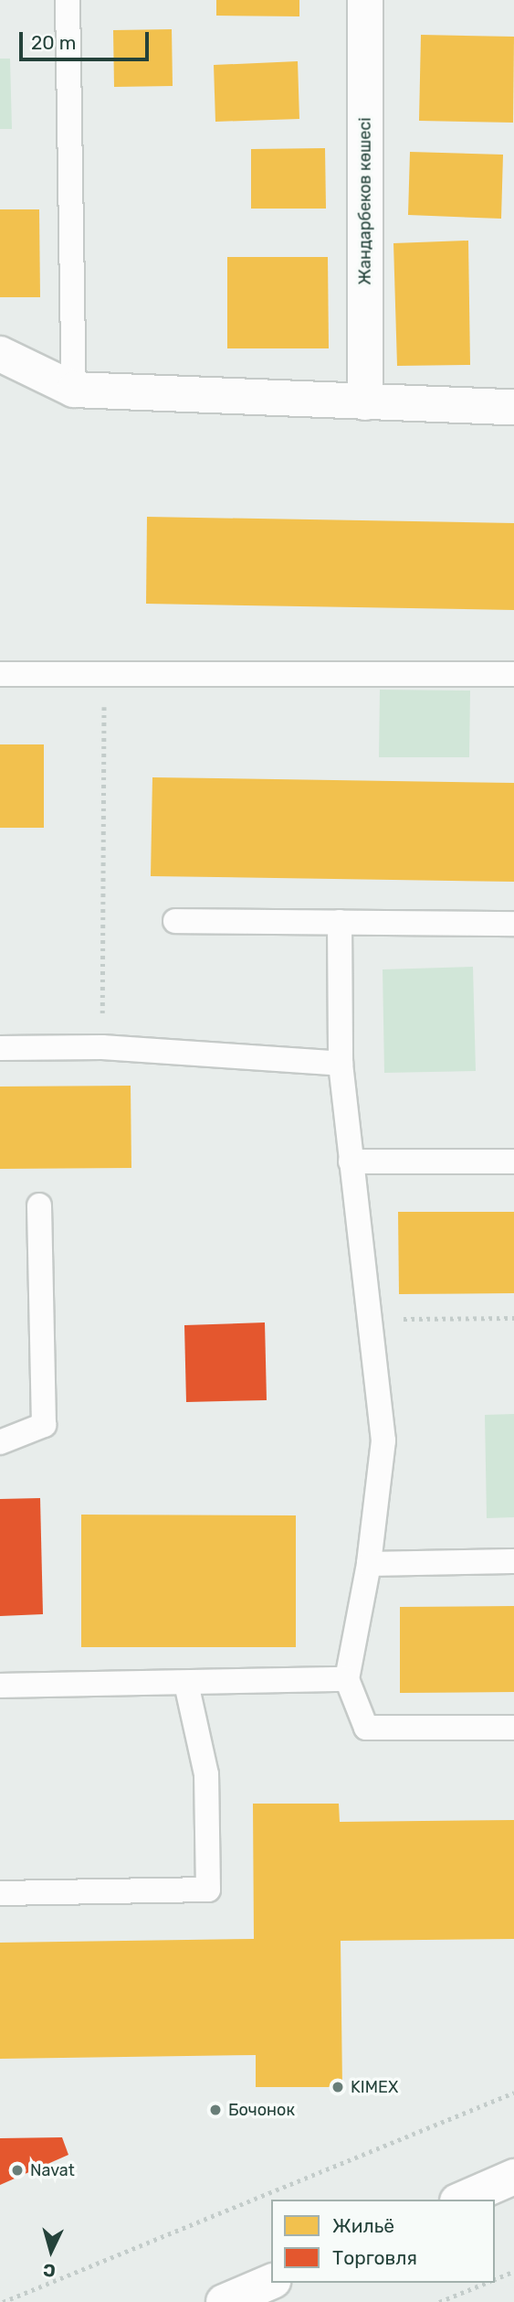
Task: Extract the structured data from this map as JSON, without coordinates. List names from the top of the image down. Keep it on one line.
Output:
{"streets":{"street":["Жандарбеков көшесі"]},"places":["KIMEX","Бочонок","Navat"],"legend":["Жильё","Торговля"],"scale_bar":"20 m","north":"bottom"}
